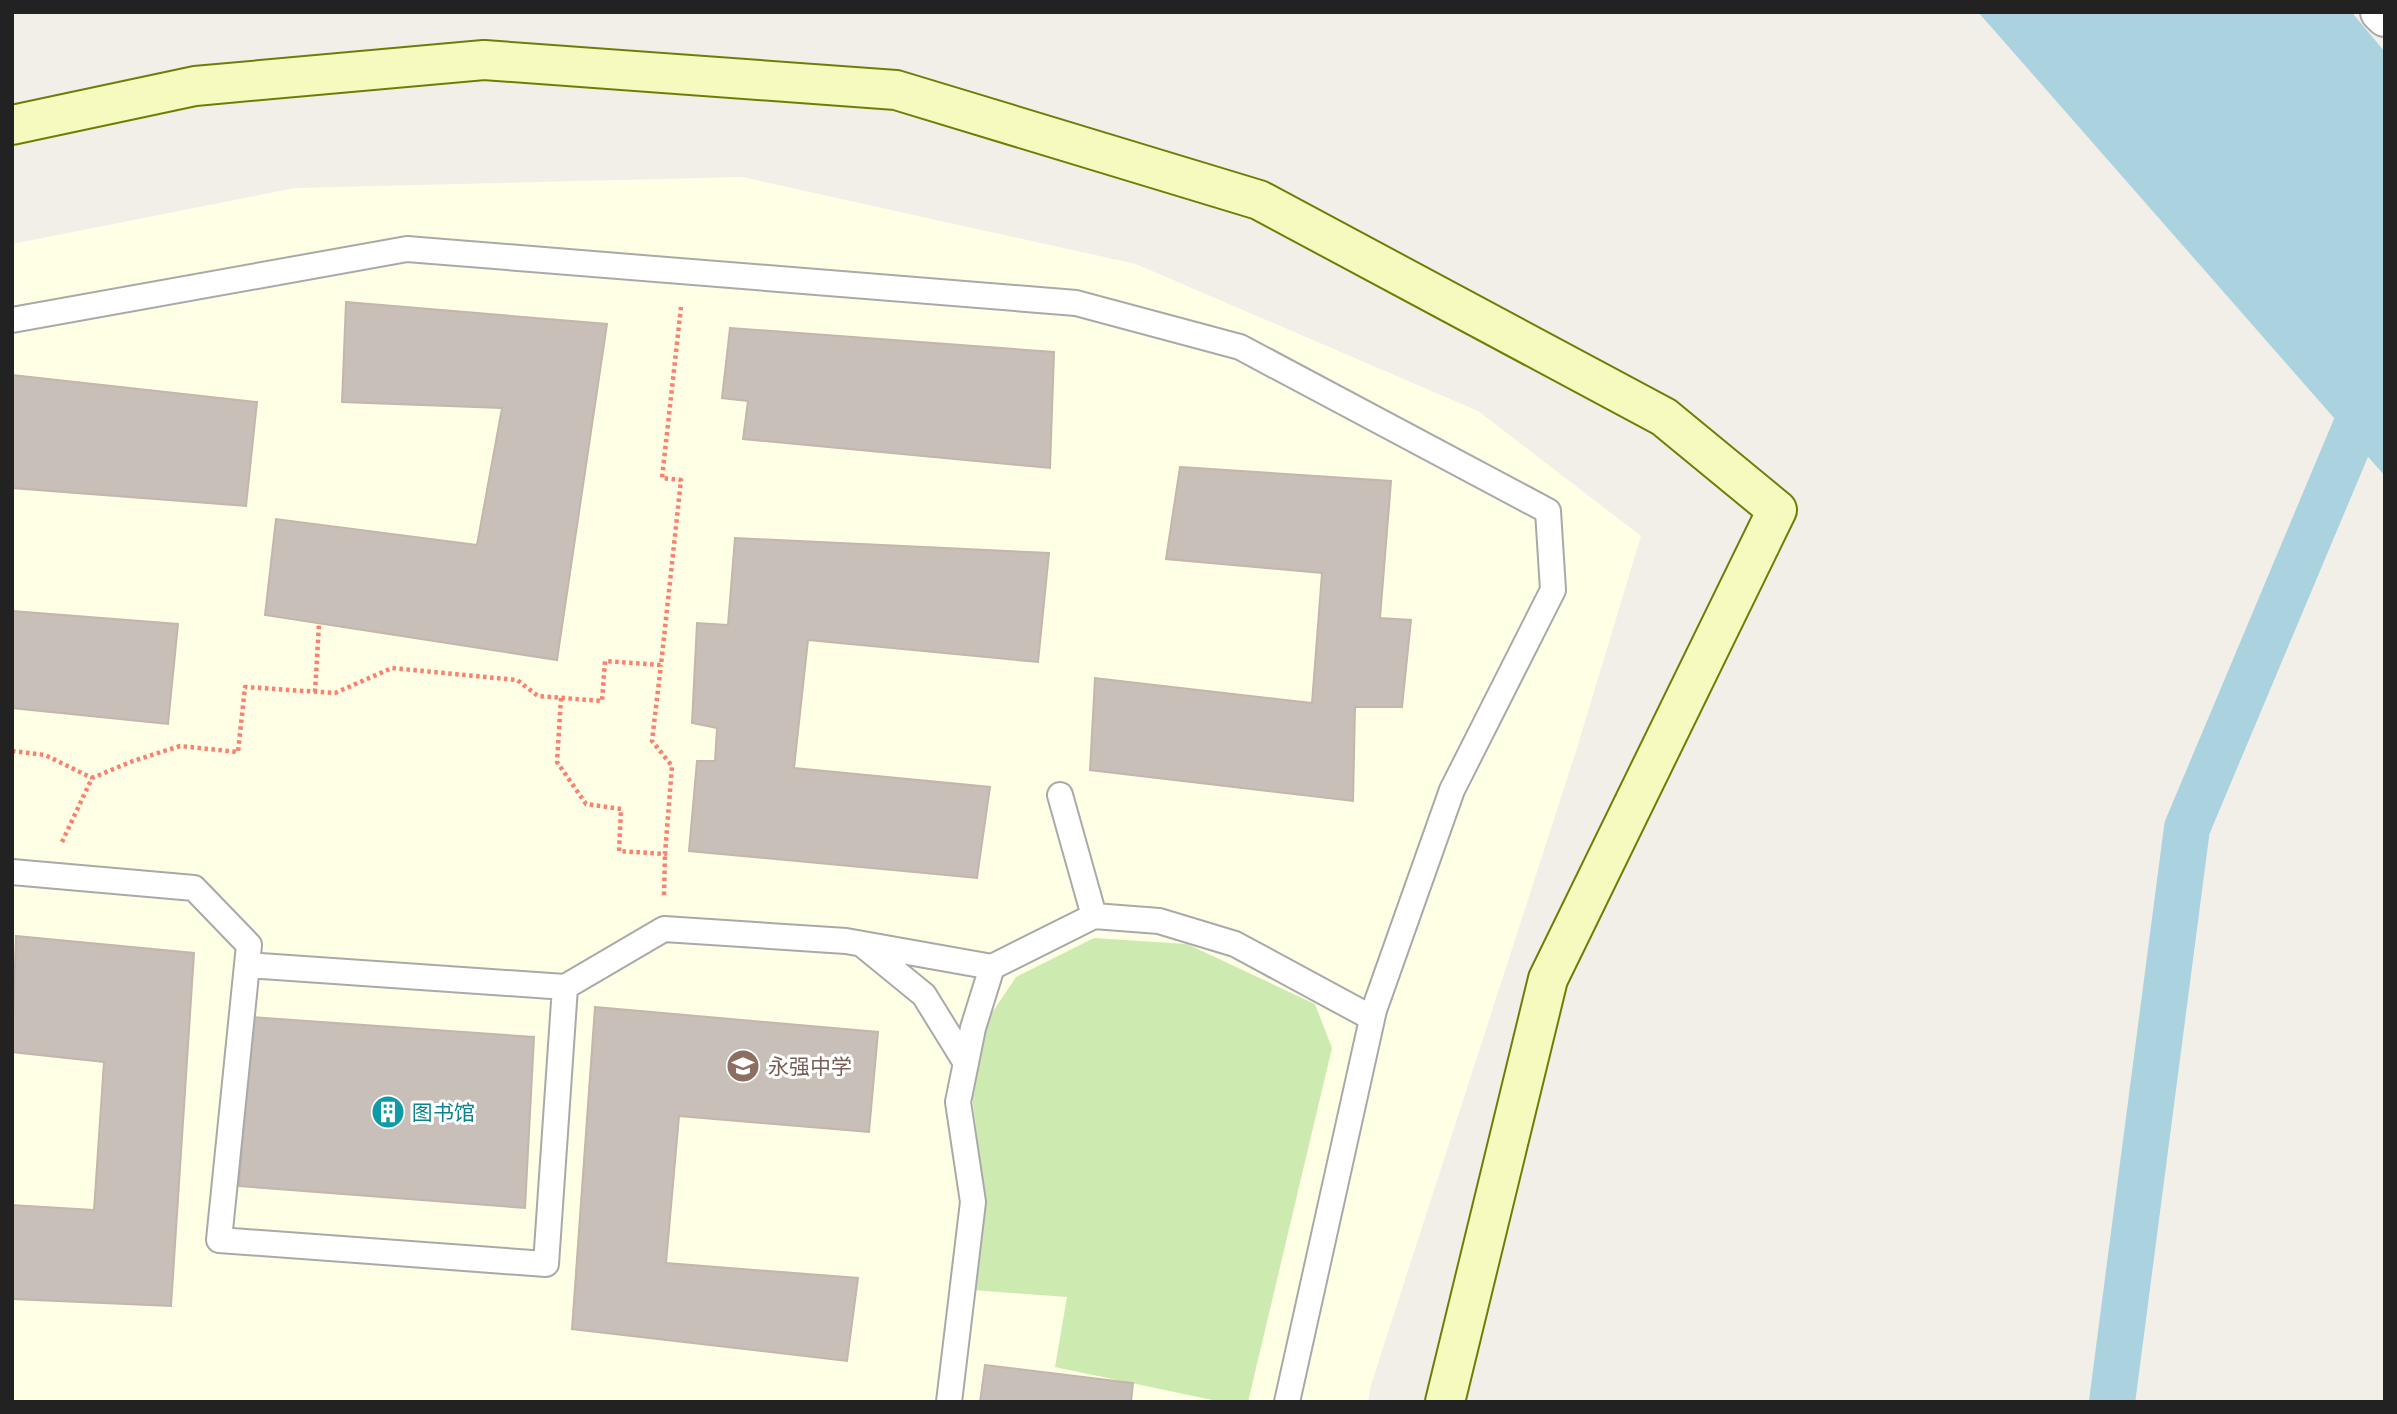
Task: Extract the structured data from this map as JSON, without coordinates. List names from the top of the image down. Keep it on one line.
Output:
{"places":{"school or university":["永强中学"],"building":["图书馆"]}}
